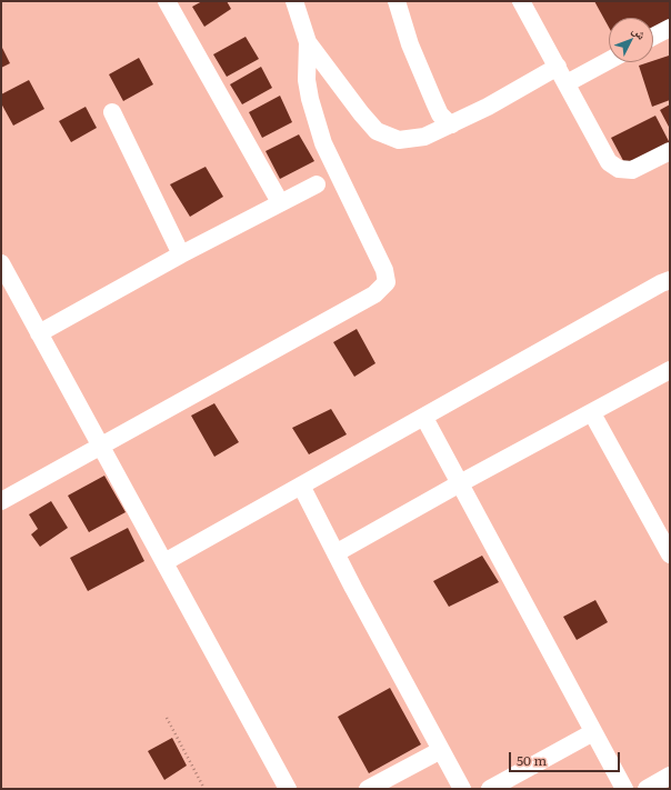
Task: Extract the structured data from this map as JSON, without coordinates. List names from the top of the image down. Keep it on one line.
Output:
{"scale_bar":"50 m","north":"top right"}
